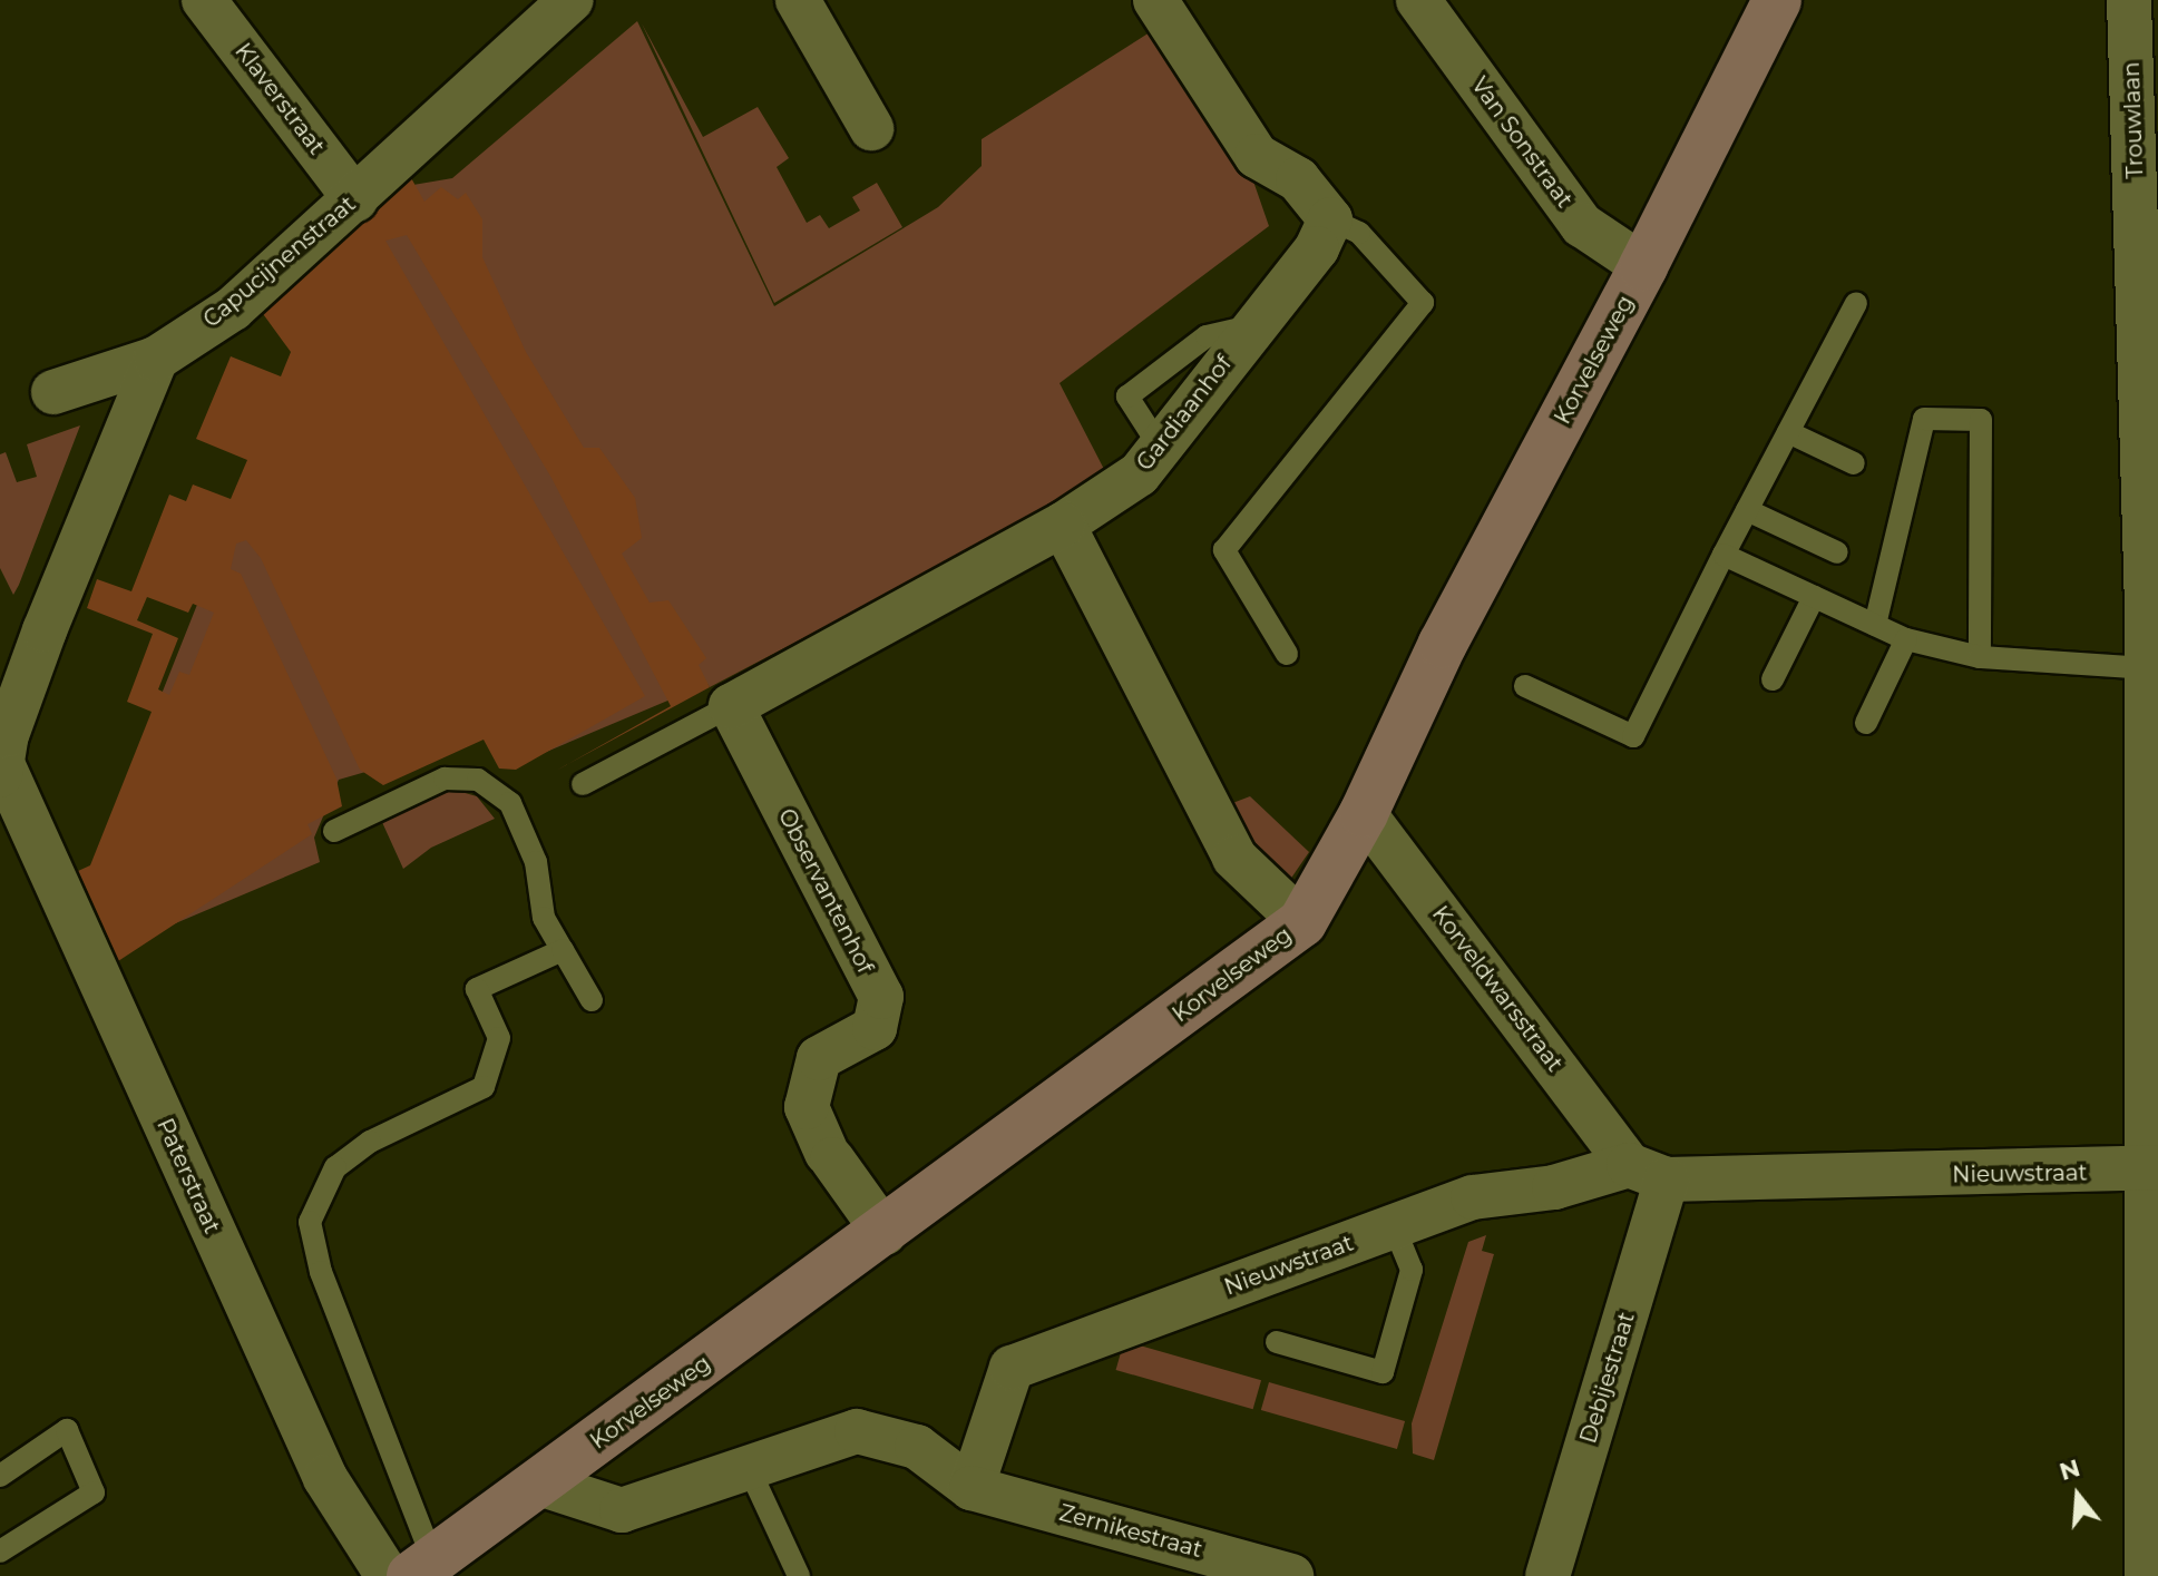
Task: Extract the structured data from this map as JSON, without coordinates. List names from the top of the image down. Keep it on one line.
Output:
{"streets":{"street":["Klaverstraat","Trouwlaan","Van Sonstraat","Capucijnenstraat","Korvelseweg","Gardiaanhof","Observantenhof","Korveldwarsstraat","Nieuwstraat","Paterstraat","Debijestraat","Zernikestraat"]},"crossings":[["Klaverstraat","Capucijnenstraat"],["Trouwlaan","Nieuwstraat"],["Van Sonstraat","Korvelseweg"],["Korvelseweg","Observantenhof"],["Korvelseweg","Korveldwarsstraat"],["Korveldwarsstraat","Nieuwstraat"],["Korveldwarsstraat","Debijestraat"],["Nieuwstraat","Debijestraat"],["Nieuwstraat","Zernikestraat"]],"north":"top"}
